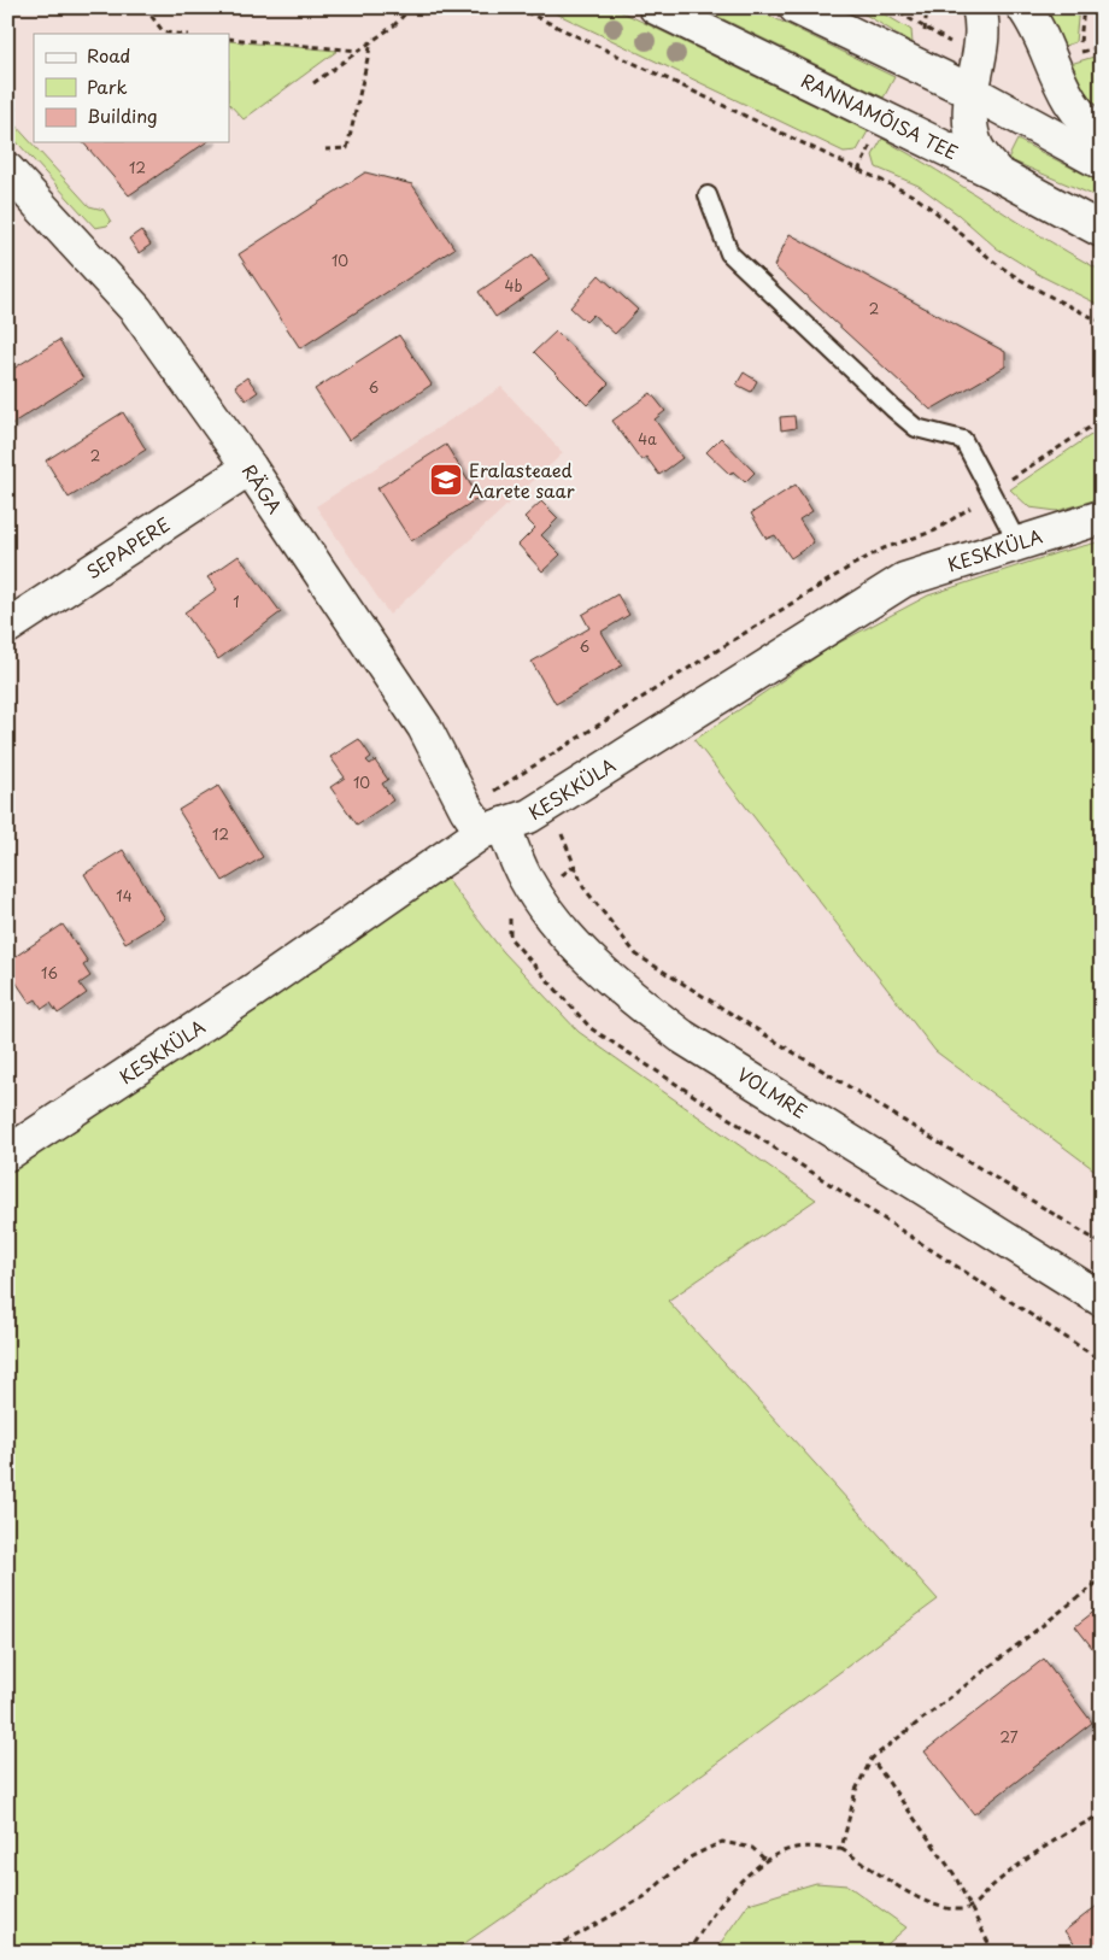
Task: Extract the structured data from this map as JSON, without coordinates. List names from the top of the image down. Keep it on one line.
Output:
{"streets":{"street":["RANNAMÕISA TEE","RÄGA","SEPAPERE","KESKKÜLA","VOLMRE"]},"crossings":[["RÄGA","SEPAPERE"],["RÄGA","KESKKÜLA"],["RÄGA","VOLMRE"],["KESKKÜLA","VOLMRE"]],"places":{"school or university":["Eralasteaed Aarete saar"]},"house_numbers":["12","10","4b","2","6","4a","2","1","6","10","12","14","16","27"],"legend":["Road","Park","Building"]}
